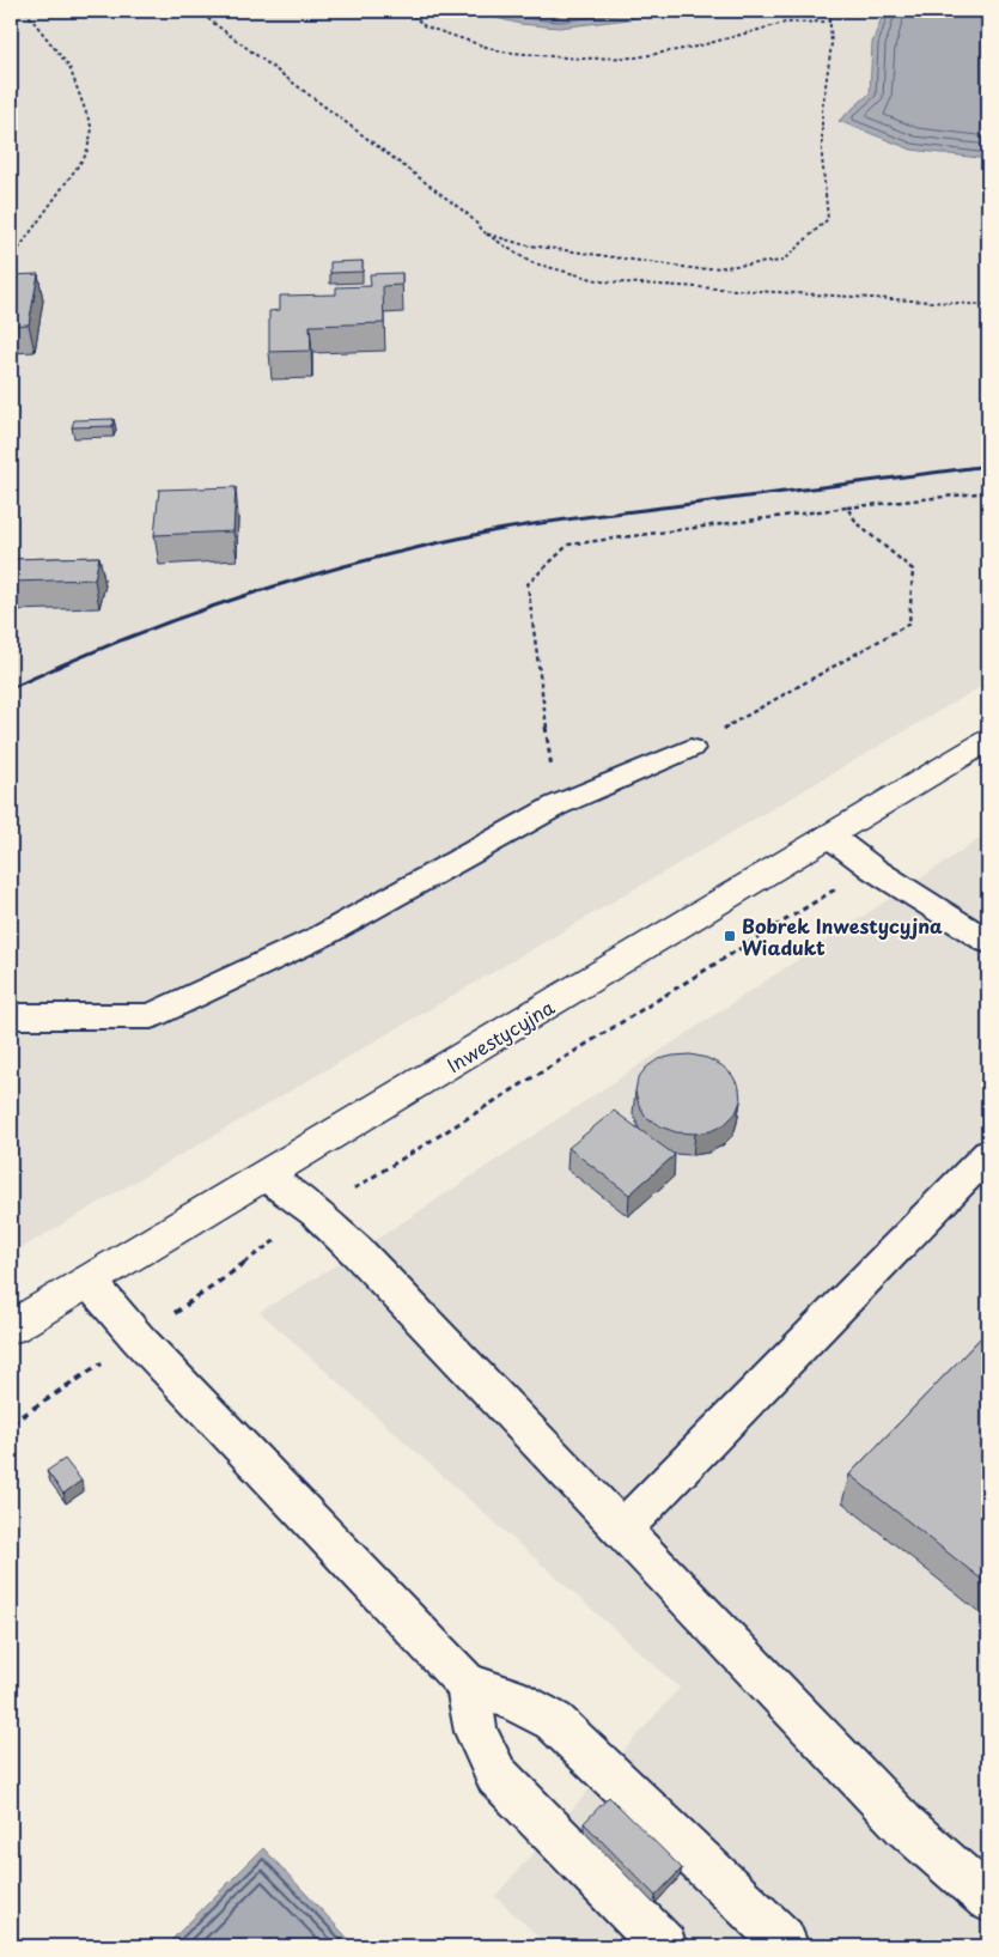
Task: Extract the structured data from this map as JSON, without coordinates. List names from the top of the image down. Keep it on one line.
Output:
{"streets":{"street":["Inwestycyjna"]},"places":{"transit":["Bobrek Inwestycyjna Wiadukt"]}}
